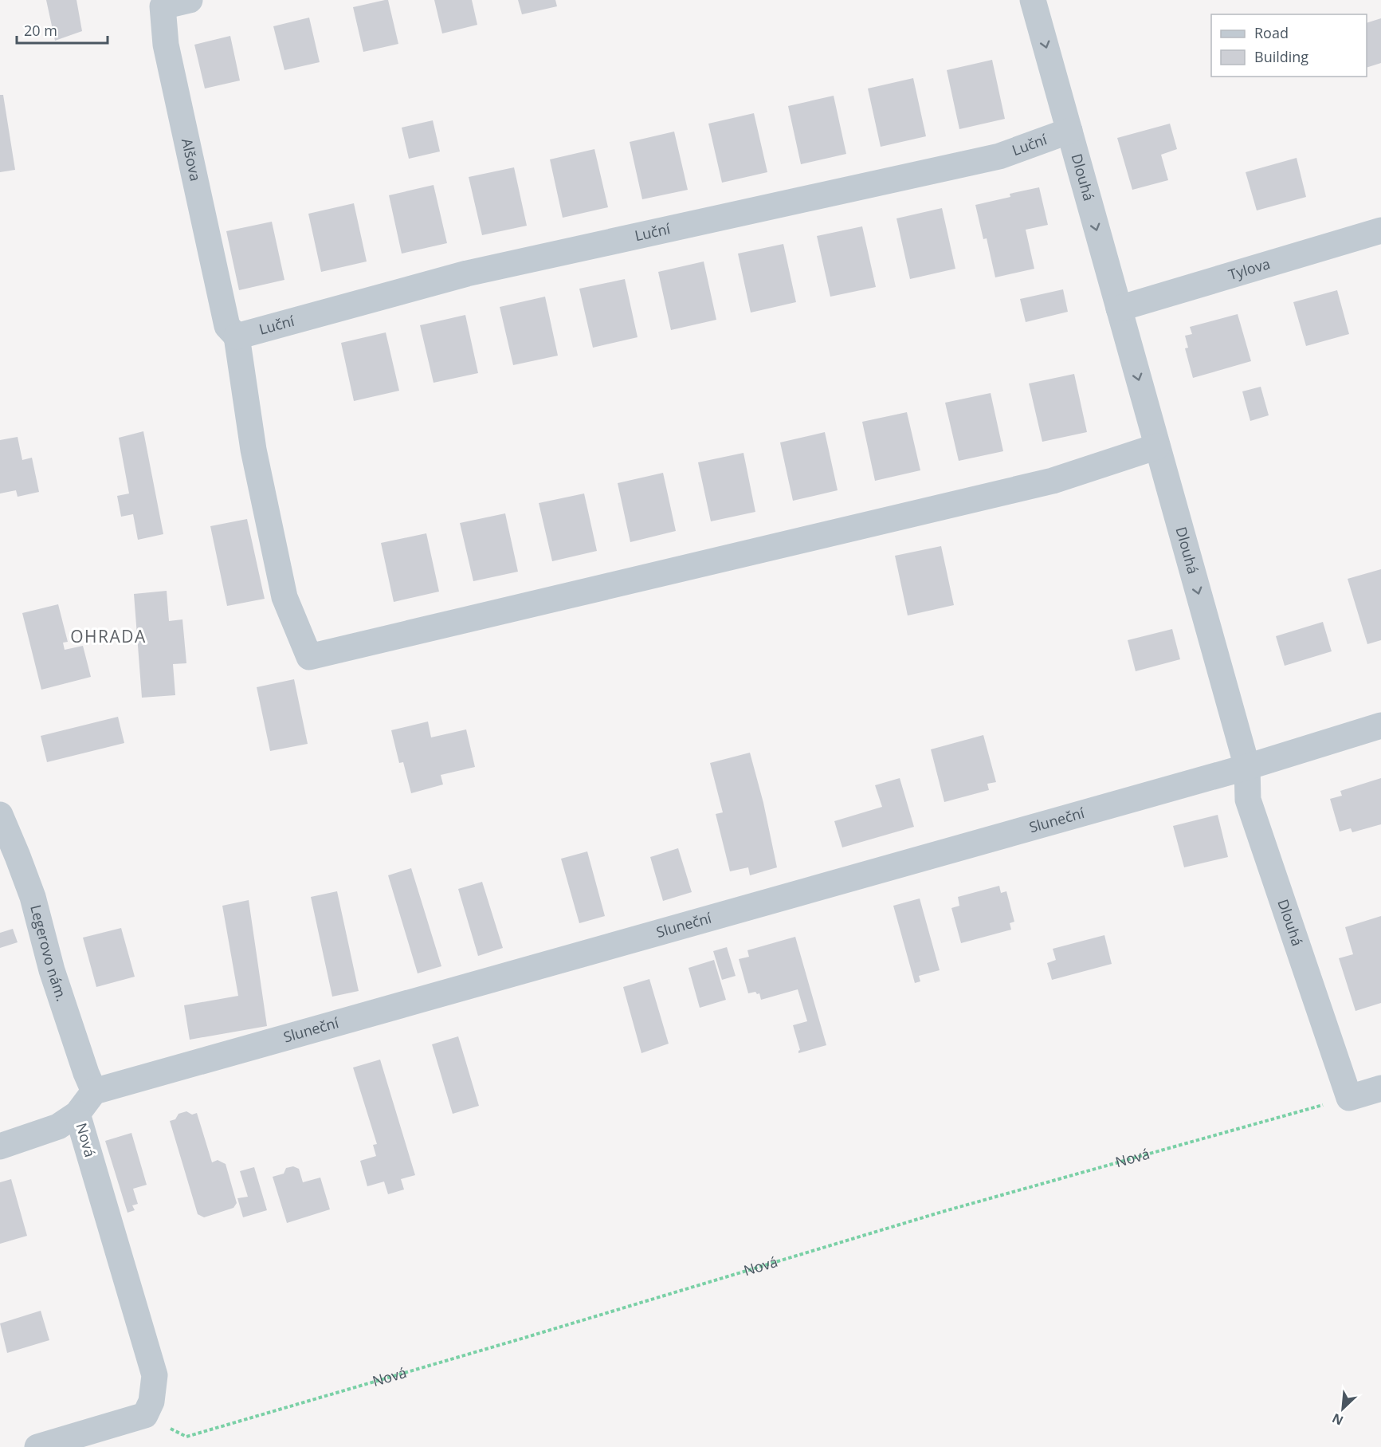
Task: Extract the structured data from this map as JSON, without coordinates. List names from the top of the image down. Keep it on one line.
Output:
{"streets":{"street":["Luční","Alšova","Dlouhá","Tylova","Sluneční","Legerovo nám.","Nová"]},"crossings":[["Luční","Alšova"],["Luční","Dlouhá"],["Dlouhá","Tylova"],["Dlouhá","Sluneční"],["Dlouhá","Nová"],["Sluneční","Legerovo nám."]],"one_way":["Dlouhá"],"districts":["OHRADA"],"legend":["Road","Building"],"scale_bar":"20 m","north":"bottom left"}
